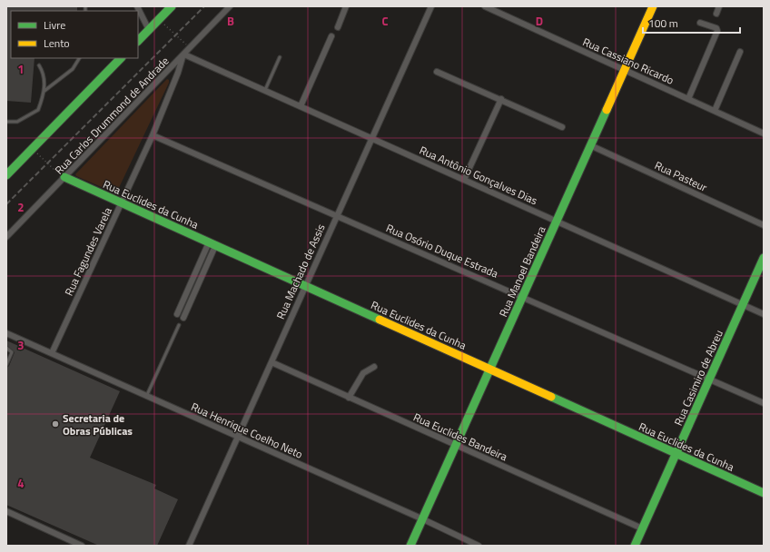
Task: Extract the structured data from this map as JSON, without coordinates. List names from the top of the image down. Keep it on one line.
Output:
{"streets":{"street":["Rua Cassiano Ricardo","Rua Carlos Drummond de Andrade","Rua Antônio Gonçalves Dias","Rua Pasteur","Rua Euclides da Cunha","Rua Osório Duque Estrada","Rua Fagundes Varela","Rua Machado de Assis","Rua Manoel Bandeira","Rua Casimiro de Abreu","Rua Henrique Coelho Neto","Rua Euclides Bandeira"]},"crossings":[["Rua Cassiano Ricardo","Rua Manoel Bandeira"],["Rua Carlos Drummond de Andrade","Rua Antônio Gonçalves Dias"],["Rua Carlos Drummond de Andrade","Rua Euclides da Cunha"],["Rua Carlos Drummond de Andrade","Rua Fagundes Varela"],["Rua Antônio Gonçalves Dias","Rua Fagundes Varela"],["Rua Antônio Gonçalves Dias","Rua Machado de Assis"],["Rua Antônio Gonçalves Dias","Rua Manoel Bandeira"],["Rua Antônio Gonçalves Dias","Rua Casimiro de Abreu"],["Rua Pasteur","Rua Manoel Bandeira"],["Rua Euclides da Cunha","Rua Fagundes Varela"],["Rua Euclides da Cunha","Rua Machado de Assis"],["Rua Euclides da Cunha","Rua Manoel Bandeira"],["Rua Euclides da Cunha","Rua Casimiro de Abreu"],["Rua Osório Duque Estrada","Rua Fagundes Varela"],["Rua Osório Duque Estrada","Rua Machado de Assis"],["Rua Osório Duque Estrada","Rua Manoel Bandeira"],["Rua Osório Duque Estrada","Rua Casimiro de Abreu"],["Rua Fagundes Varela","Rua Henrique Coelho Neto"],["Rua Machado de Assis","Rua Henrique Coelho Neto"],["Rua Machado de Assis","Rua Euclides Bandeira"],["Rua Manoel Bandeira","Rua Henrique Coelho Neto"],["Rua Manoel Bandeira","Rua Euclides Bandeira"],["Rua Casimiro de Abreu","Rua Euclides Bandeira"]],"places":["Secretaria de Obras Públicas"],"legend":["Livre","Lento"],"scale_bar":"100 m","grid":{"columns":["B","C","D"],"rows":["1","2","3","4"]}}
